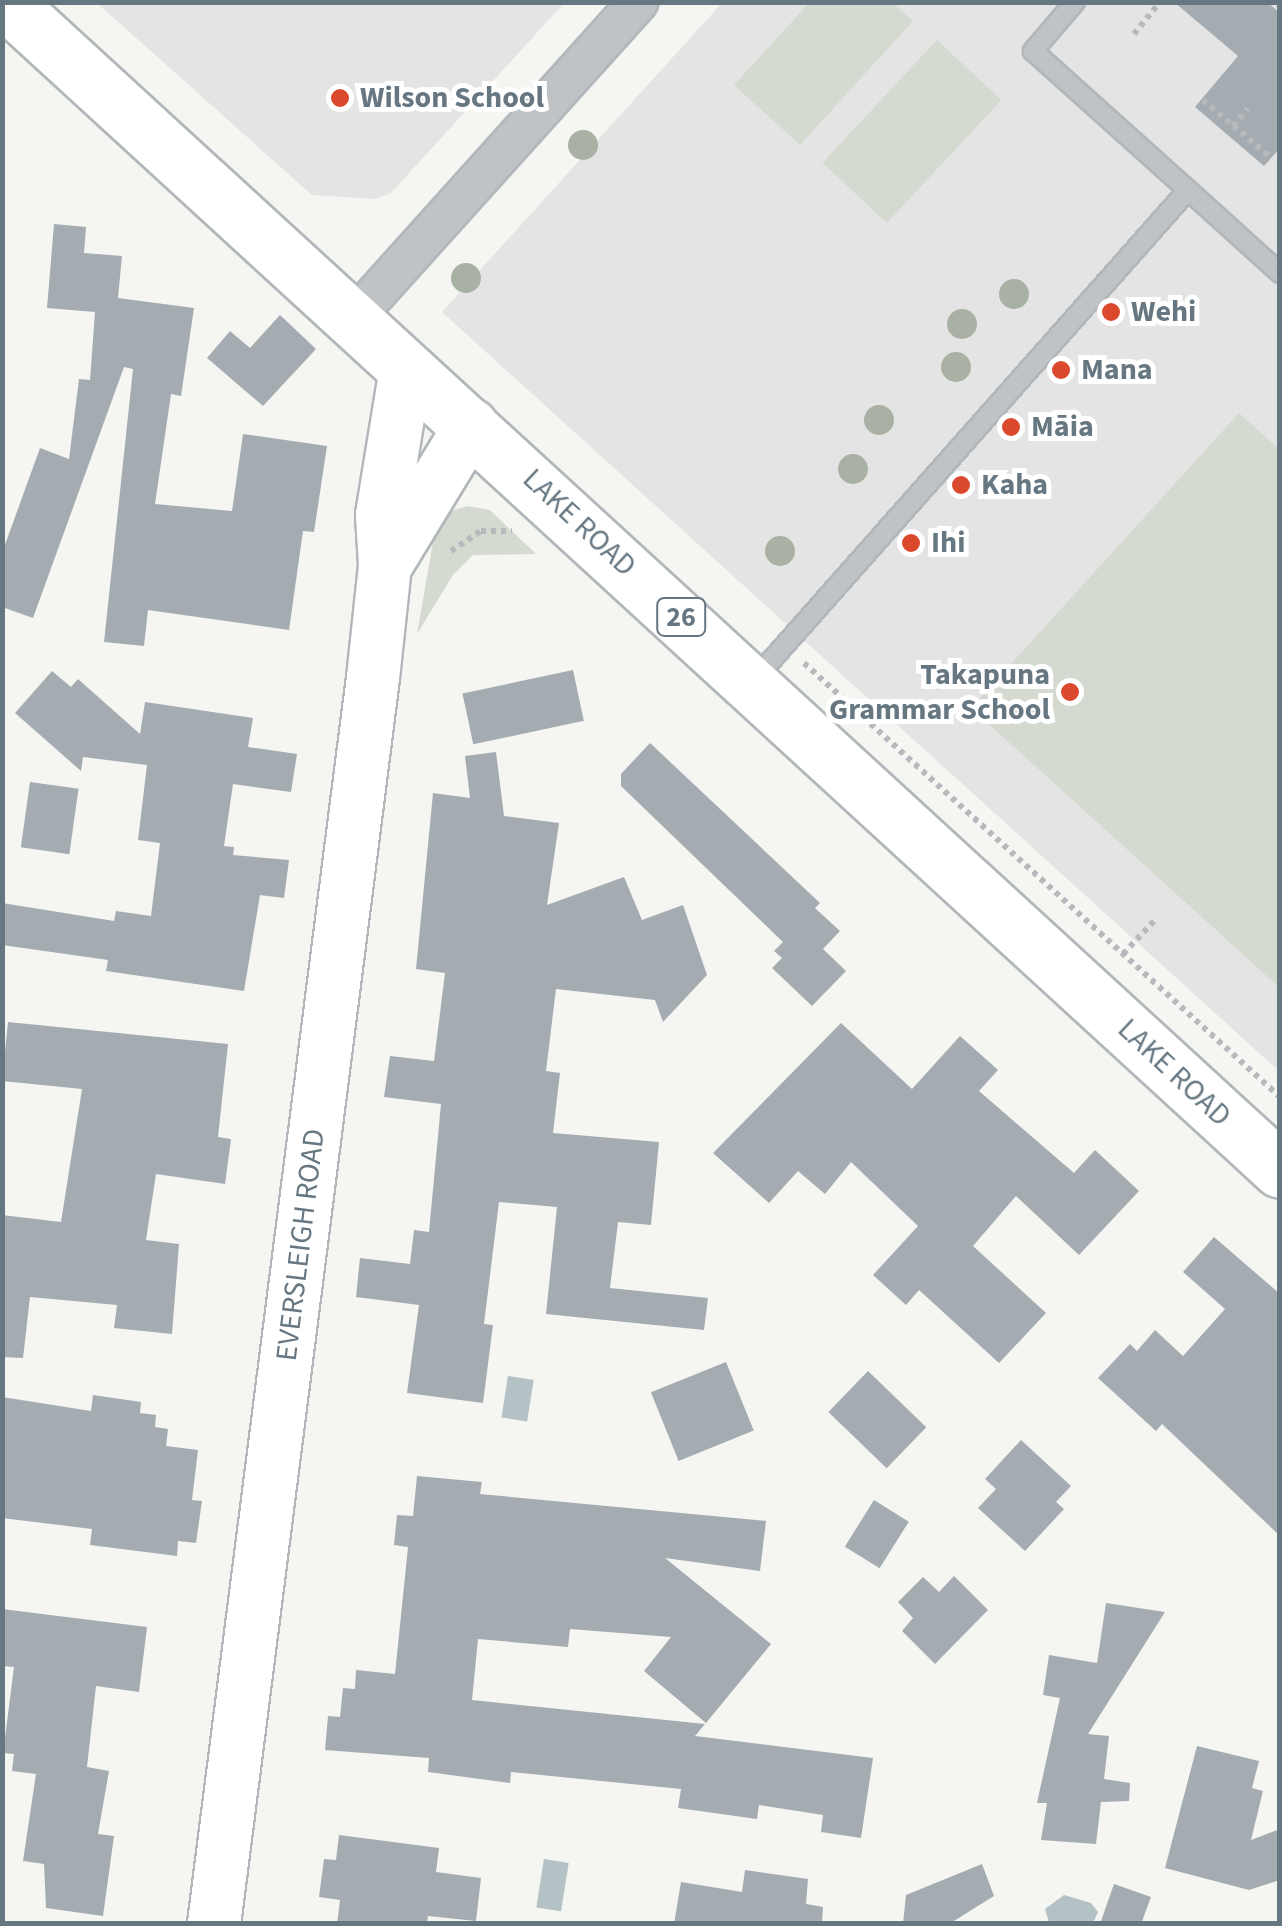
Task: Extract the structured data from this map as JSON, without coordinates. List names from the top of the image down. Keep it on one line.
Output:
{"streets":{"main road":["LAKE ROAD","26"],"street":["EVERSLEIGH ROAD"]},"crossings":[["LAKE ROAD","EVERSLEIGH ROAD"]],"places":["Wilson School","Wehi","Mana","Māia","Kaha","Ihi","Takapuna Grammar School"]}
